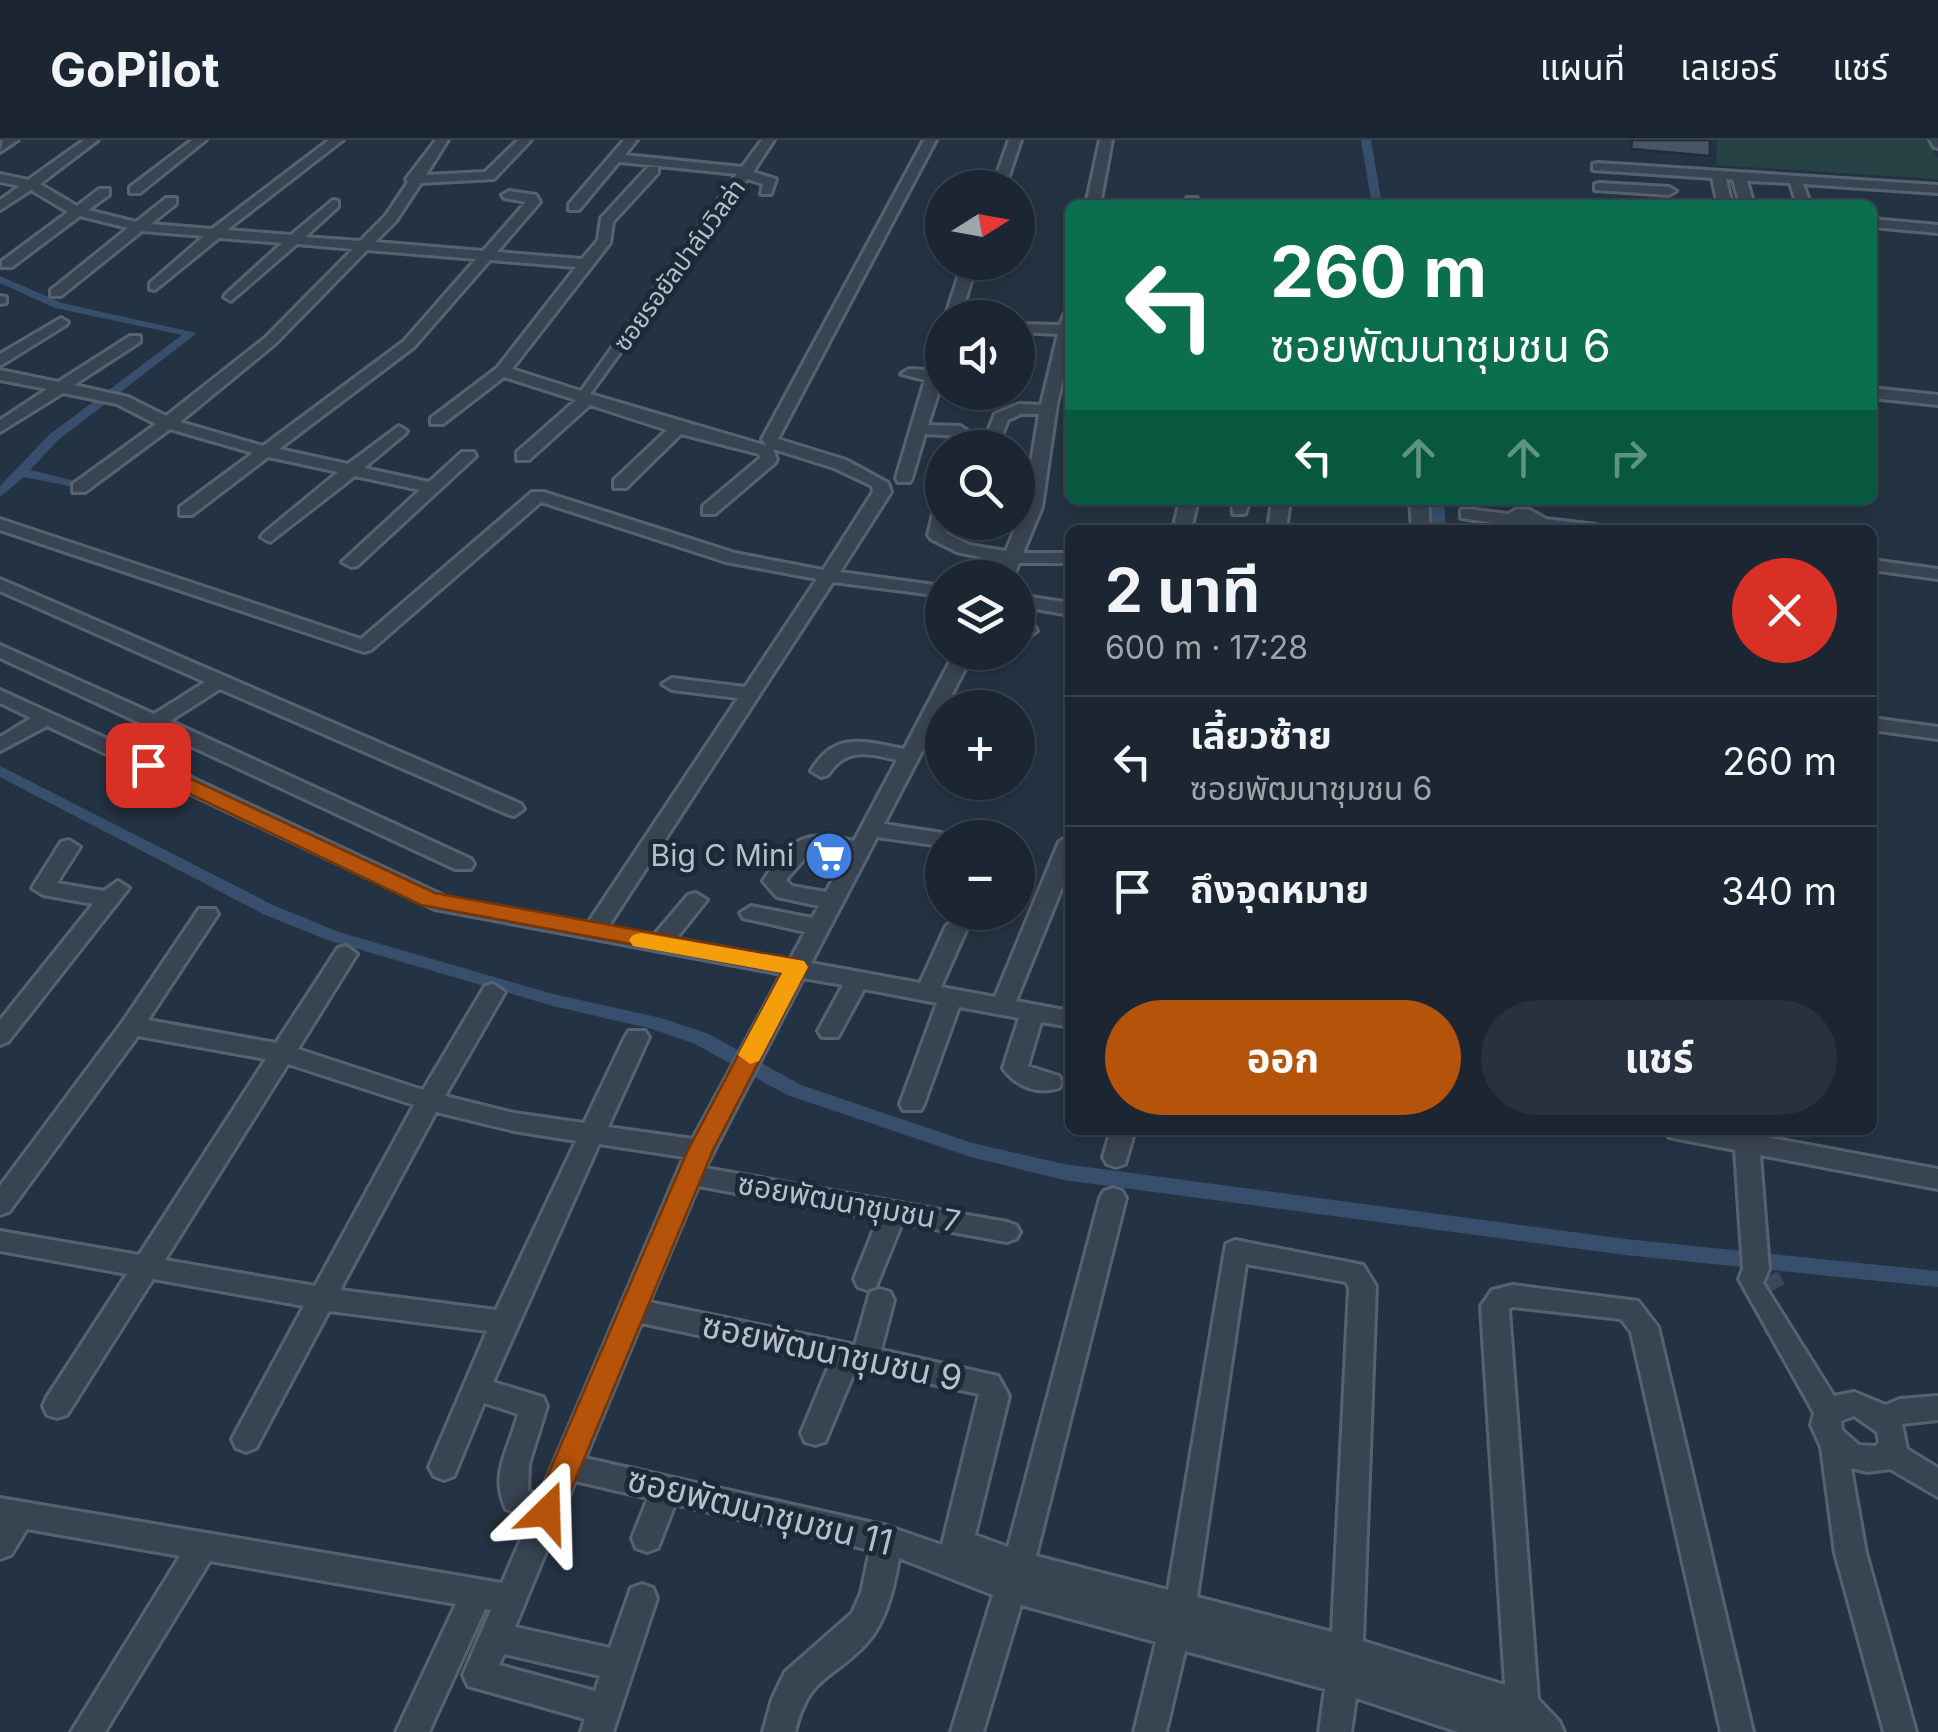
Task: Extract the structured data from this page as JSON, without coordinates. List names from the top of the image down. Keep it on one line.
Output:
{"streets":{"street":["ซอยรอยัลปาล์มวิลล่า","ซอยพัฒนาชุมชน 7","ซอยพัฒนาชุมชน 9","ซอยพัฒนาชุมชน 11"]},"crossings":[["ซอยพัฒนาชุมชน 9","ซอยพัฒนาชุมชน 11"]],"places":{"supermarket":["Big C Mini"]},"north":"right","page":{"header":"GoPilot","nav":["แผนที่","เลเยอร์","แชร์"],"map_buttons":["+","−"],"turn":["260 m","ซอยพัฒนาชุมชน 6"],"heading":["2 นาที","600 m · 17:28"],"list":[{"name":"เลี้ยวซ้าย","note":"ซอยพัฒนาชุมชน 6","value":"260 m"},{"name":"ถึงจุดหมาย","value":"340 m"}],"buttons":["ออก","แชร์"]}}
